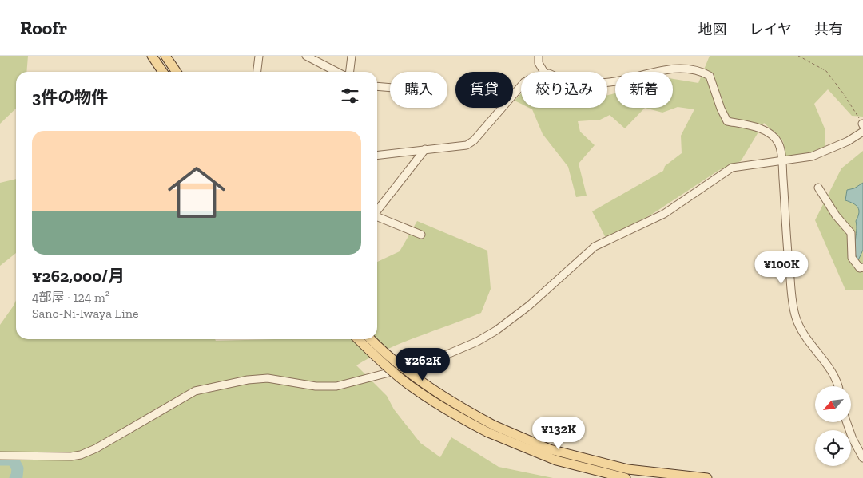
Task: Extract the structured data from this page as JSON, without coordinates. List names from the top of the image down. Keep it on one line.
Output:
{"north":"bottom left","page":{"header":"Roofr","nav":["地図","レイヤ","共有"],"chip":["購入","賃貸","絞り込み","新着"],"heading":"3件の物件","list":[{"name":"¥262,000/月","note":"4部屋 · 124 m² · Sano-Ni-Iwaya Line"}],"price":["¥100K","¥262K","¥132K"]}}
